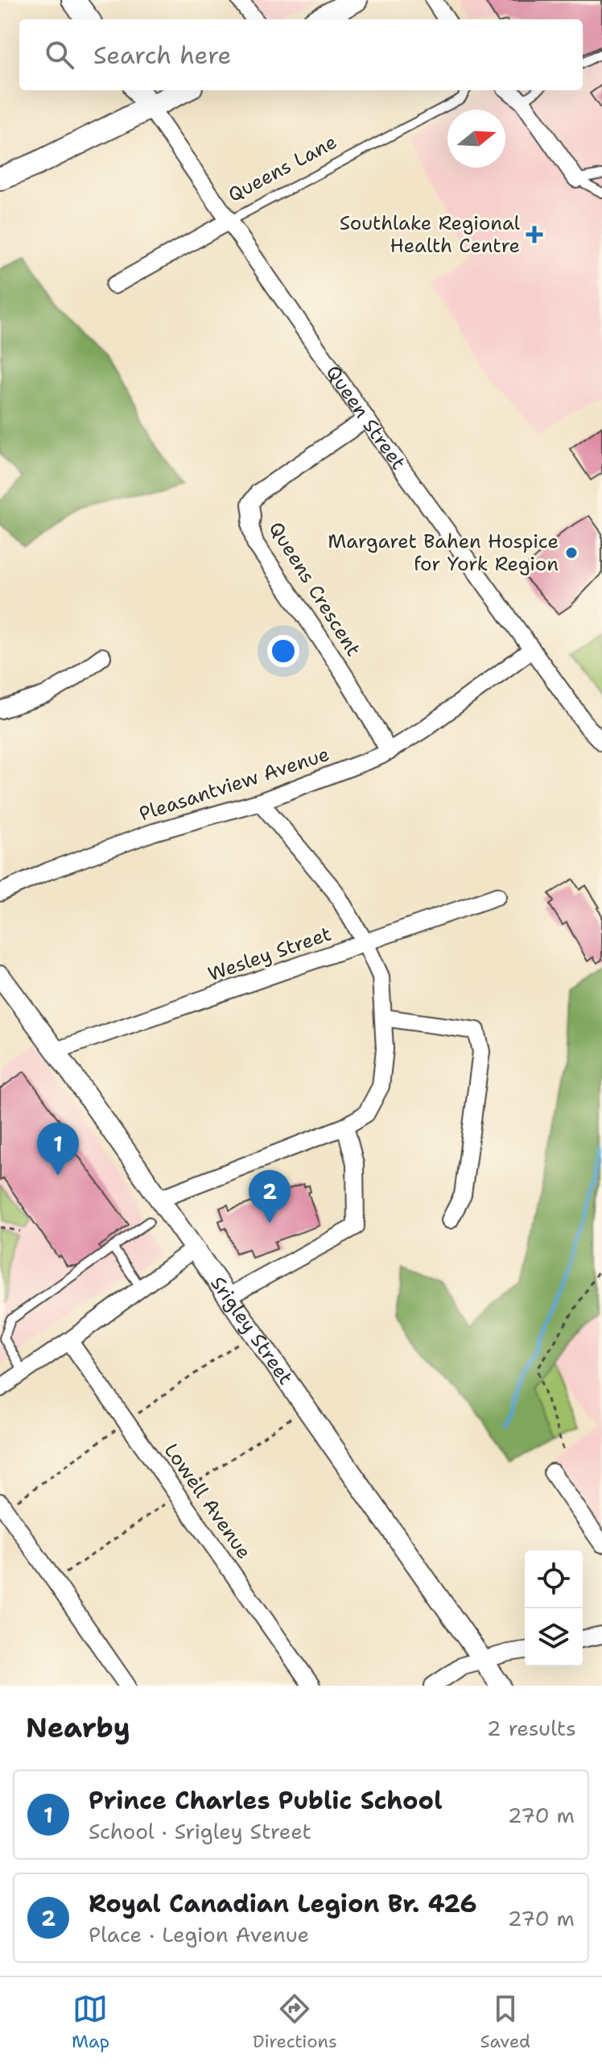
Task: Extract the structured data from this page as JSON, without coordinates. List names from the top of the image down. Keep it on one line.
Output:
{"streets":{"main road":["Queen Street"],"street":["Queens Lane","Queens Crescent","Pleasantview Avenue","Wesley Street","Srigley Street","Lowell Avenue"]},"crossings":[["Queens Lane","Queen Street"],["Queen Street","Queens Crescent"],["Queen Street","Pleasantview Avenue"],["Queens Crescent","Pleasantview Avenue"],["Wesley Street","Srigley Street"]],"places":{"health":["Southlake Regional Health Centre"],"other":["Margaret Bahen Hospice for York Region"]},"north":"right","page":{"search":"Search here","pins":["1","2"],"heading":["Nearby","2 results"],"list":[{"mark":"1","name":"Prince Charles Public School","note":"School · Srigley Street","value":"270 m"},{"mark":"2","name":"Royal Canadian Legion Br. 426","note":"Place · Legion Avenue","value":"270 m"}],"nav":["Map","Directions","Saved"]}}
